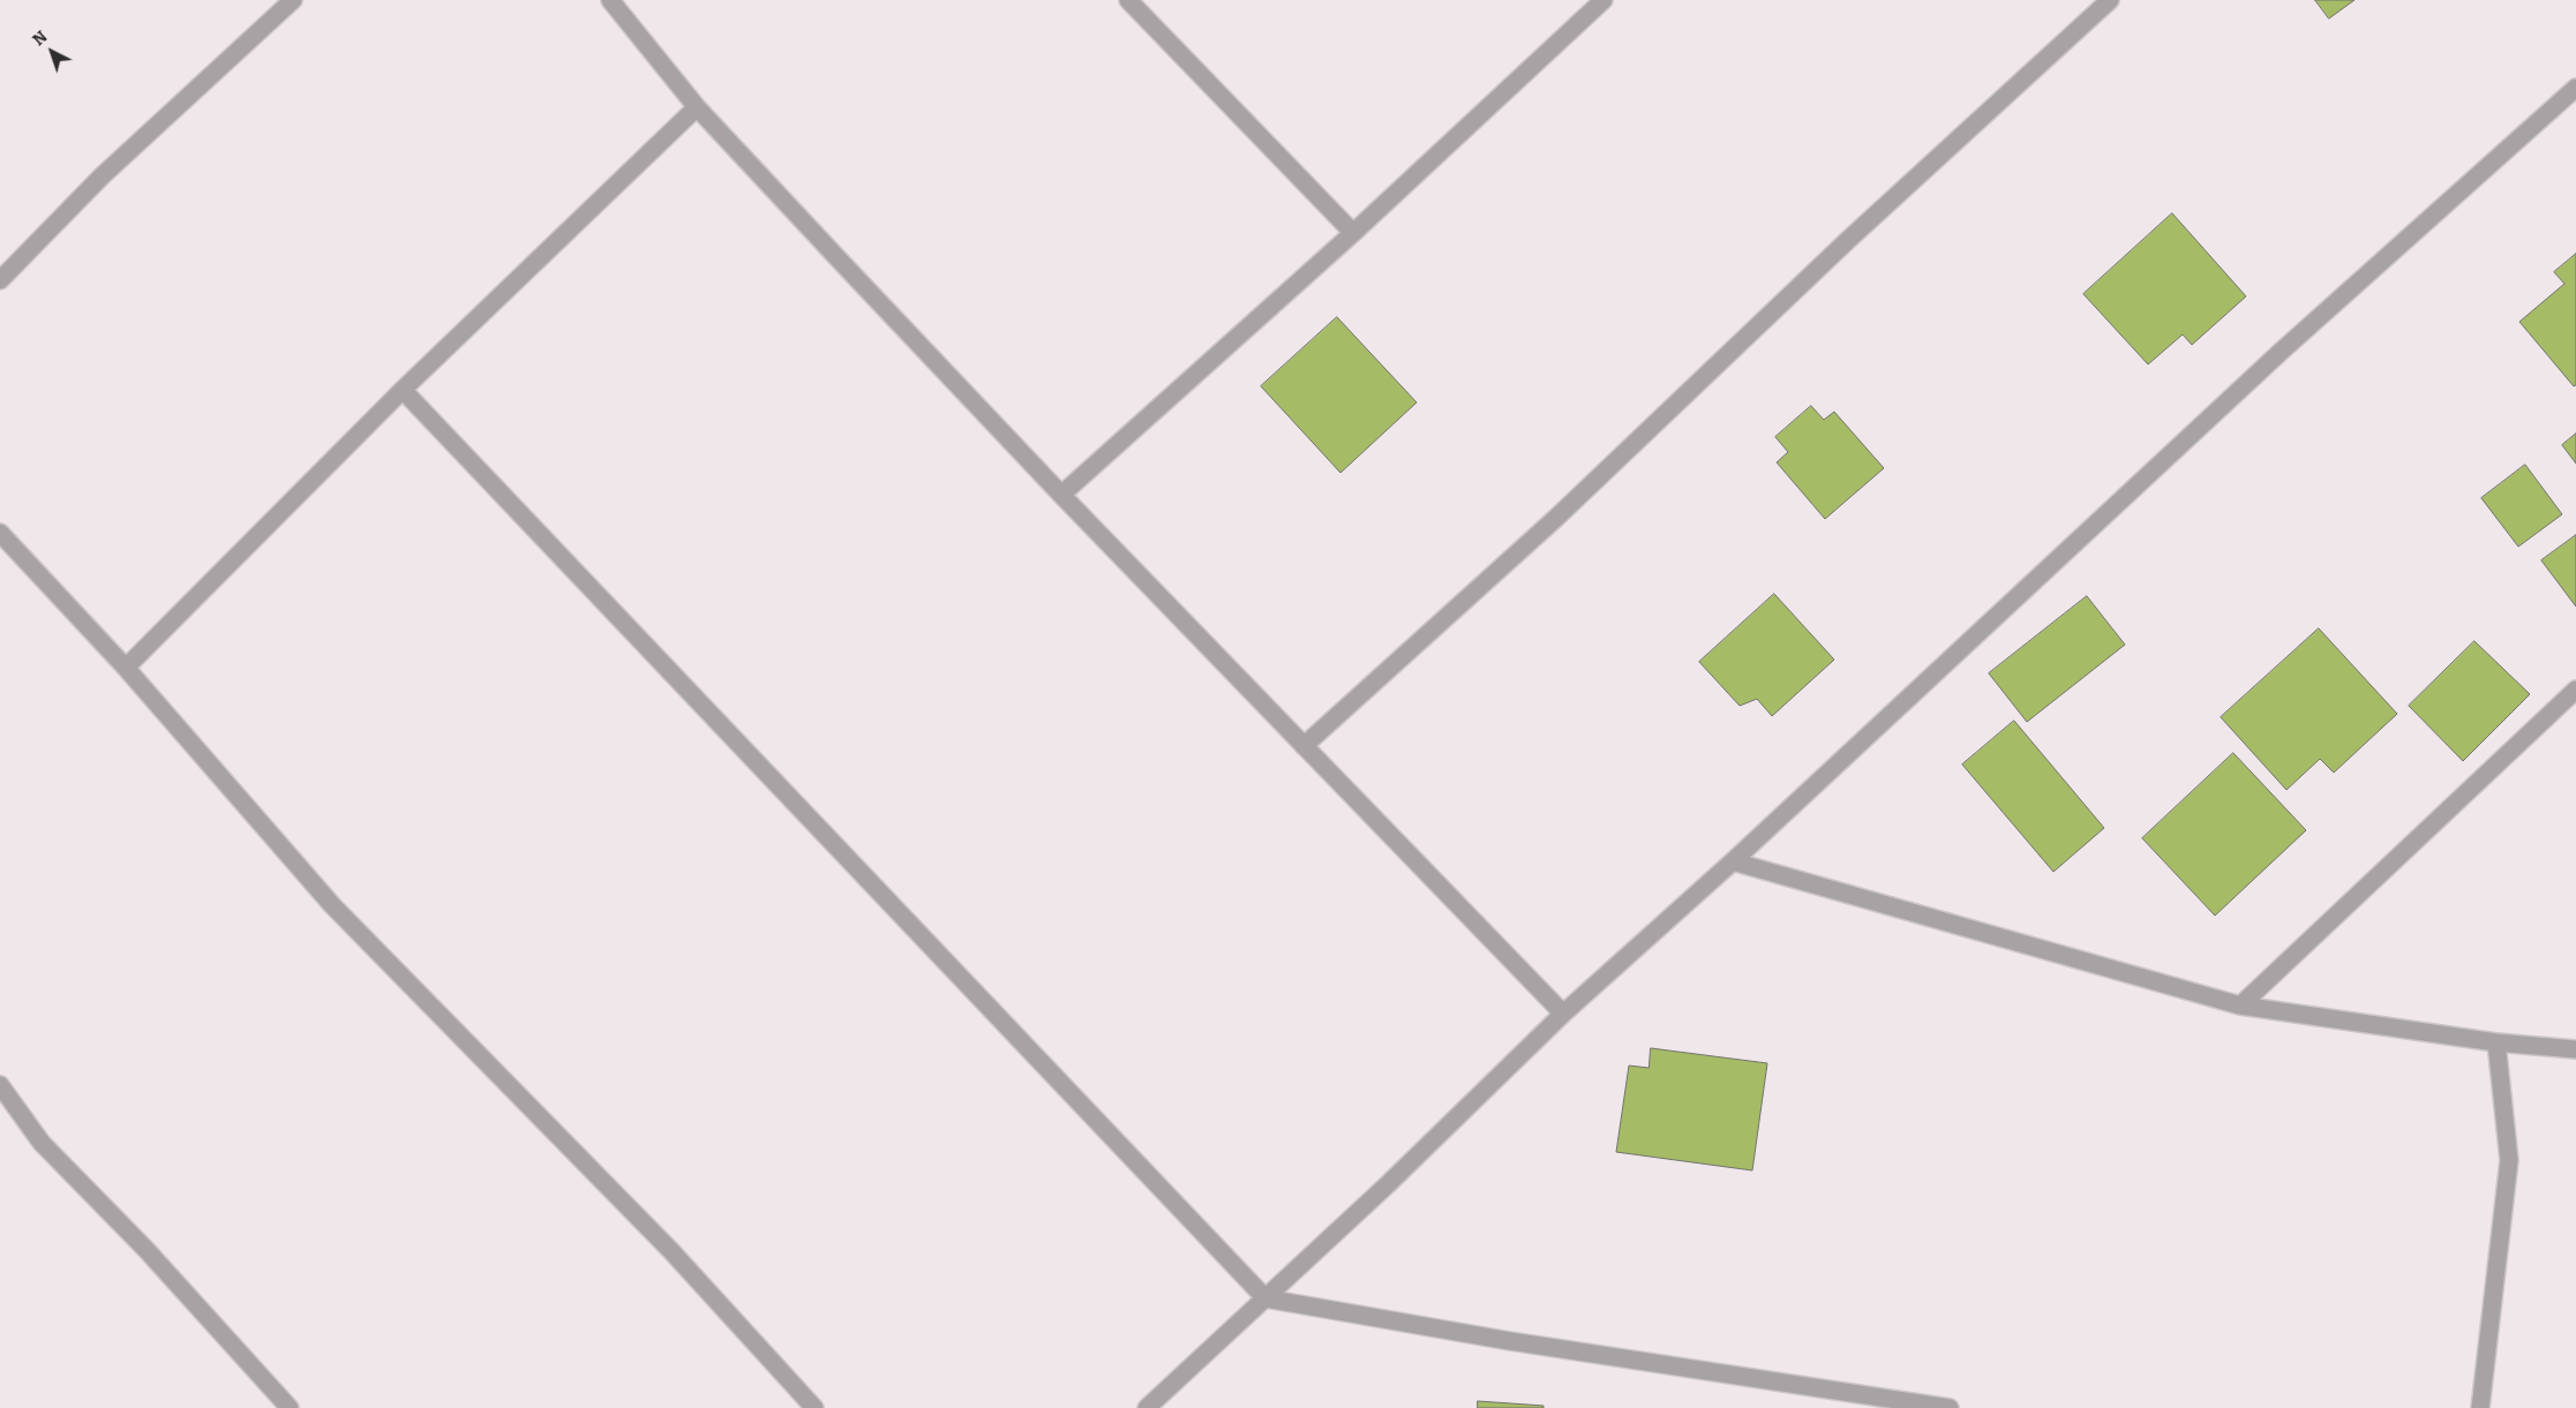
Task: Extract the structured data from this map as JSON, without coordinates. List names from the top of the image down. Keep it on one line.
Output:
{"north":"top left"}
